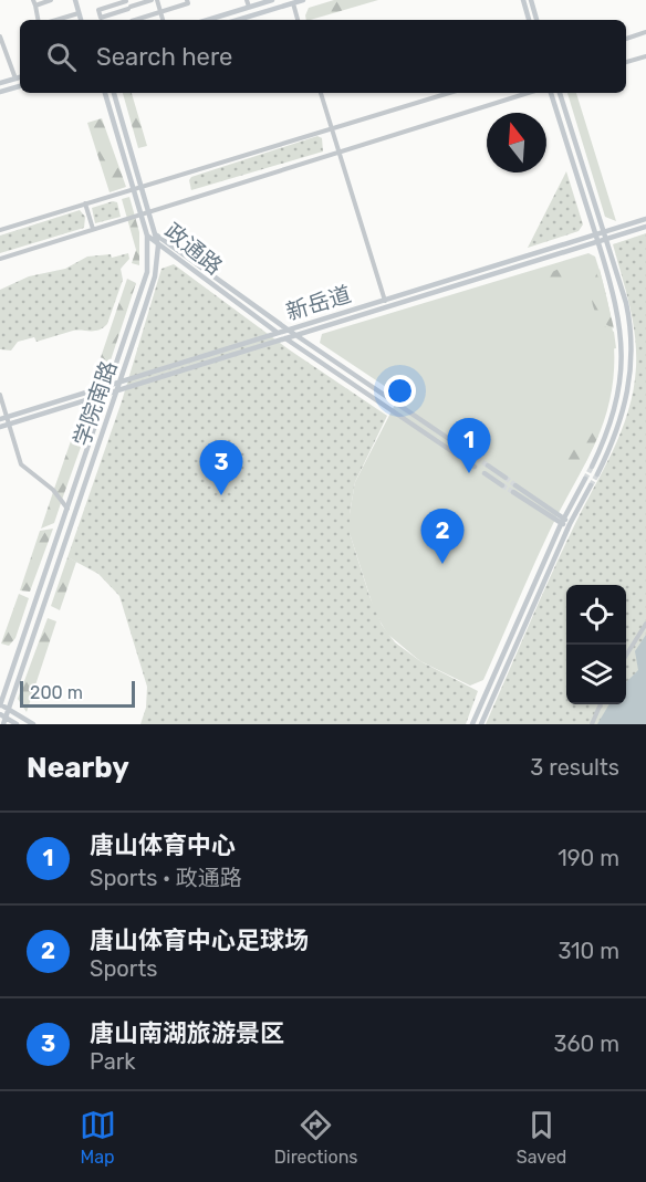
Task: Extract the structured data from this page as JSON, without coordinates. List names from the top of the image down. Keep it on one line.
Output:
{"streets":{"main road":["政通路","新岳道","学院南路"]},"crossings":[["政通路","新岳道"],["政通路","学院南路"],["新岳道","学院南路"]],"scale_bar":"200 m","north":"top","page":{"search":"Search here","pins":["1","3","2"],"scale":"200 m","heading":["Nearby","3 results"],"list":[{"mark":"1","name":"唐山体育中心","note":"Sports · 政通路","value":"190 m"},{"mark":"2","name":"唐山体育中心足球场","note":"Sports","value":"310 m"},{"mark":"3","name":"唐山南湖旅游景区","note":"Park","value":"360 m"}],"nav":["Map","Directions","Saved"]}}
